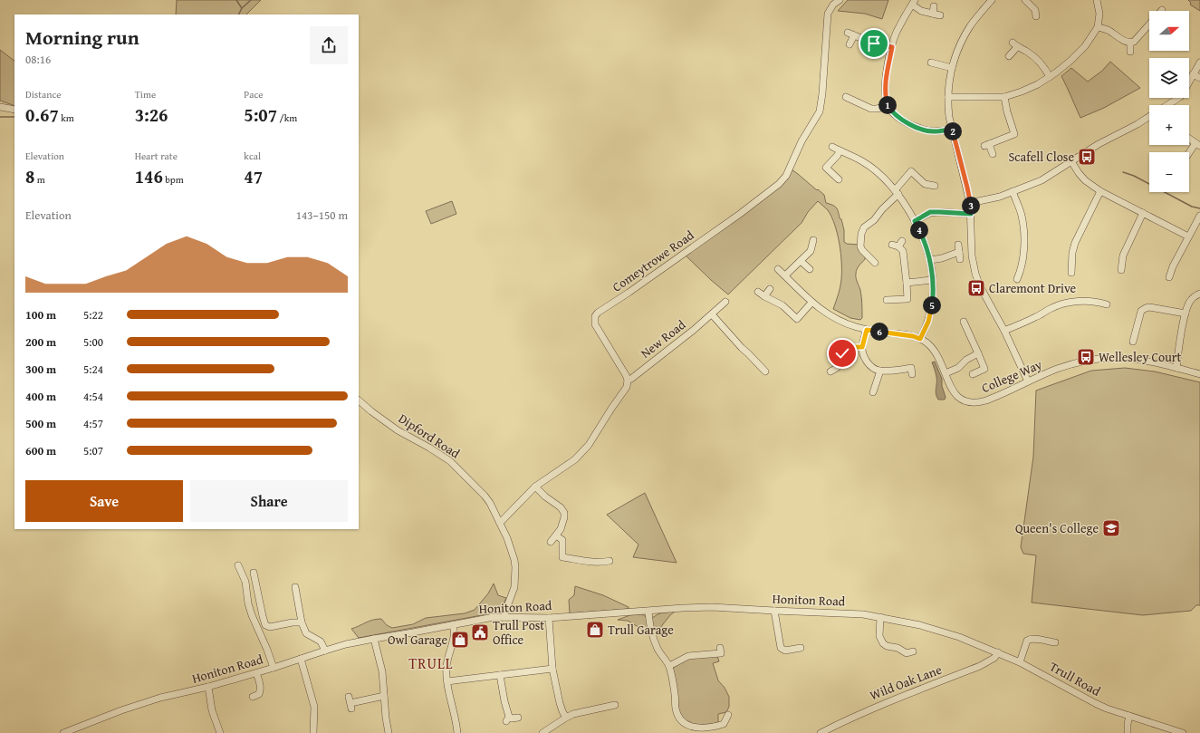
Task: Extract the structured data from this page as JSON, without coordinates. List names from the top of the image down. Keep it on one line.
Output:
{"streets":{"street":["Comeytrowe Road","New Road","College Way","Dipford Road","Honiton Road","Trull Road","Wild Oak Lane"]},"crossings":[["Comeytrowe Road","New Road"],["Dipford Road","Honiton Road"],["Honiton Road","Trull Road"],["Trull Road","Wild Oak Lane"]],"districts":["TRULL"],"places":{"bus stop":["Scafell Close","Claremont Drive","Wellesley Court"],"school or university":["Queen's College"],"shop":["Trull Garage","Owl Garage"],"public building":["Trull Post Office"]},"north":"right","page":{"map_buttons":["+","−"],"heading":["Morning run","08:16"],"stats":[["Distance","0.67 km"],["Time","3:26"],["Pace","5:07 /km"],["Elevation","8 m"],["Heart rate","146 bpm"],["kcal","47"]],"pins":["1","2","3","4","5","6"],"chart":["Elevation","143–150 m"],"list":[{"name":"100 m","note":"5:22"},{"name":"200 m","note":"5:00"},{"name":"300 m","note":"5:24"},{"name":"400 m","note":"4:54"},{"name":"500 m","note":"4:57"},{"name":"600 m","note":"5:07"}],"buttons":["Save","Share"]}}
